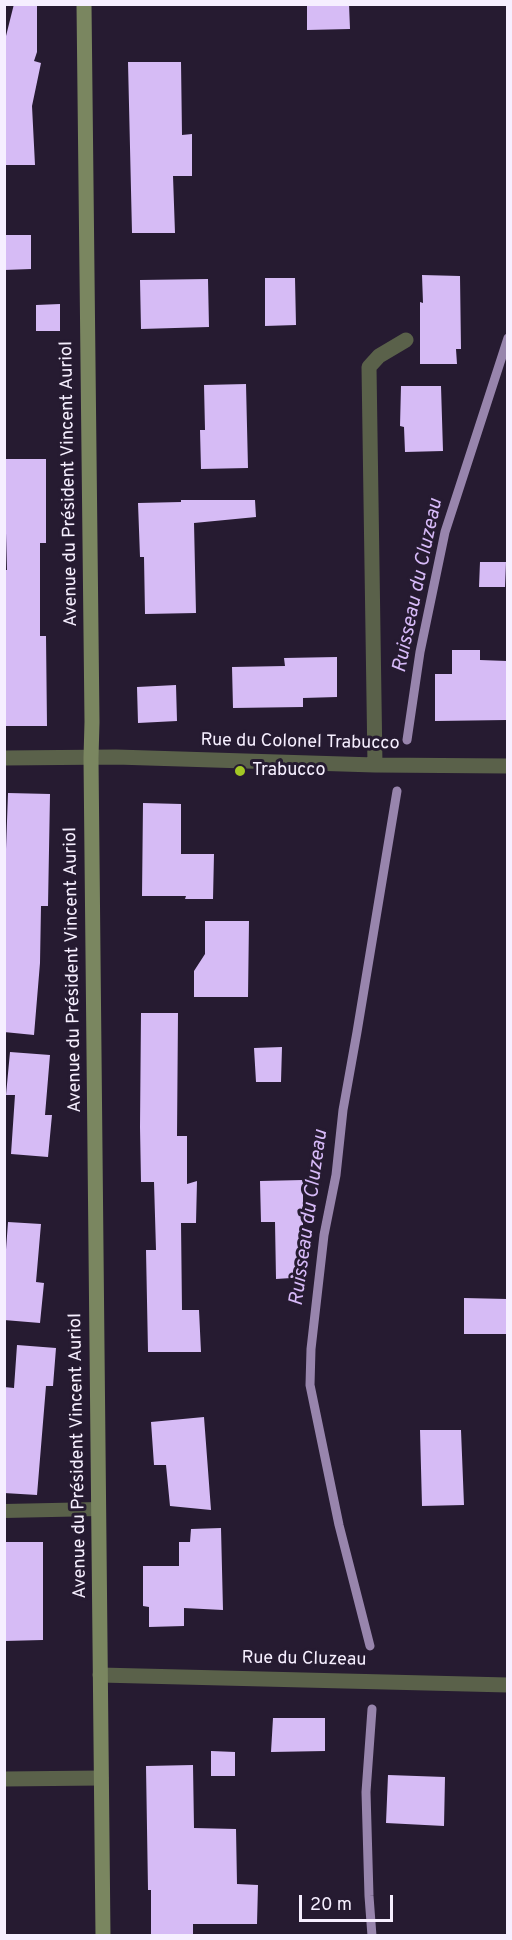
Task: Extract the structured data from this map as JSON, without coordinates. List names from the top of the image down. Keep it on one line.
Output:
{"streets":{"main road":["Avenue du Président Vincent Auriol"],"street":["Rue du Colonel Trabucco","Rue du Cluzeau"]},"crossings":[["Avenue du Président Vincent Auriol","Rue du Colonel Trabucco"],["Avenue du Président Vincent Auriol","Rue du Cluzeau"]],"water":["Ruisseau du Cluzeau"],"places":["Trabucco"],"scale_bar":"20 m"}
